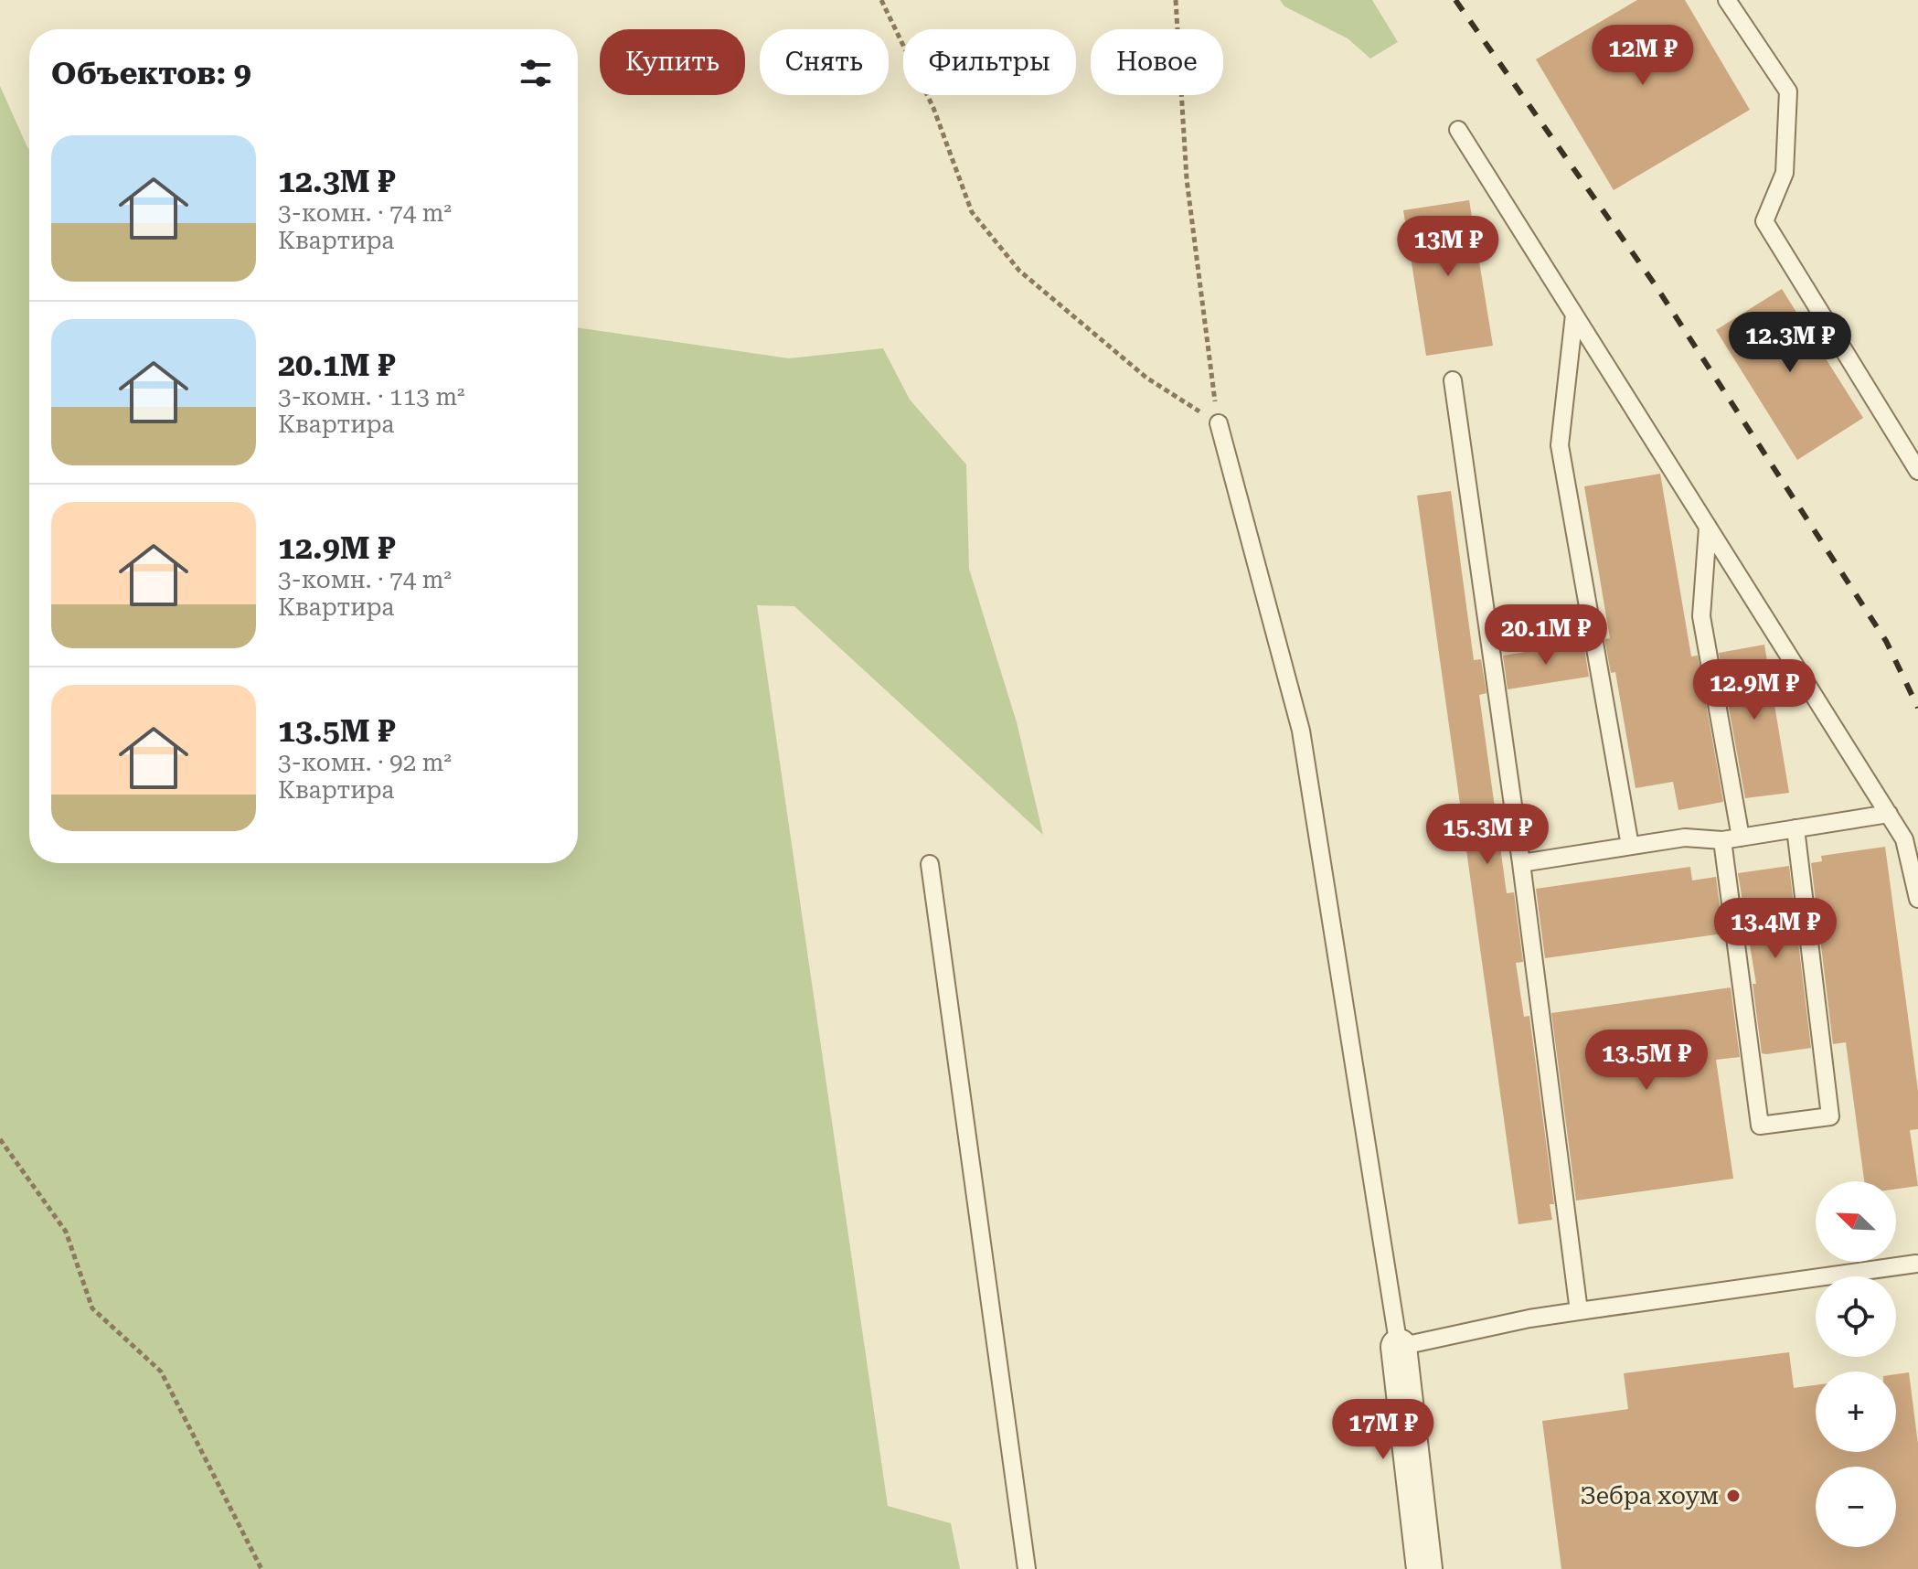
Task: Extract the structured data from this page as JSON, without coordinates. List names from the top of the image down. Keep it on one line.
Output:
{"places":["Зебра хоум"],"north":"top left","page":{"price":["12M ₽","13M ₽","12.3M ₽","20.1M ₽","12.9M ₽","15.3M ₽","13.4M ₽","13.5M ₽","17M ₽"],"chip":["Купить","Снять","Фильтры","Новое"],"heading":"Объектов: 9","list":[{"name":"12.3M ₽","note":"3-комн. · 74 m² · Квартира"},{"name":"20.1M ₽","note":"3-комн. · 113 m² · Квартира"},{"name":"12.9M ₽","note":"3-комн. · 74 m² · Квартира"},{"name":"13.5M ₽","note":"3-комн. · 92 m² · Квартира"}],"map_buttons":["+","−"]}}
